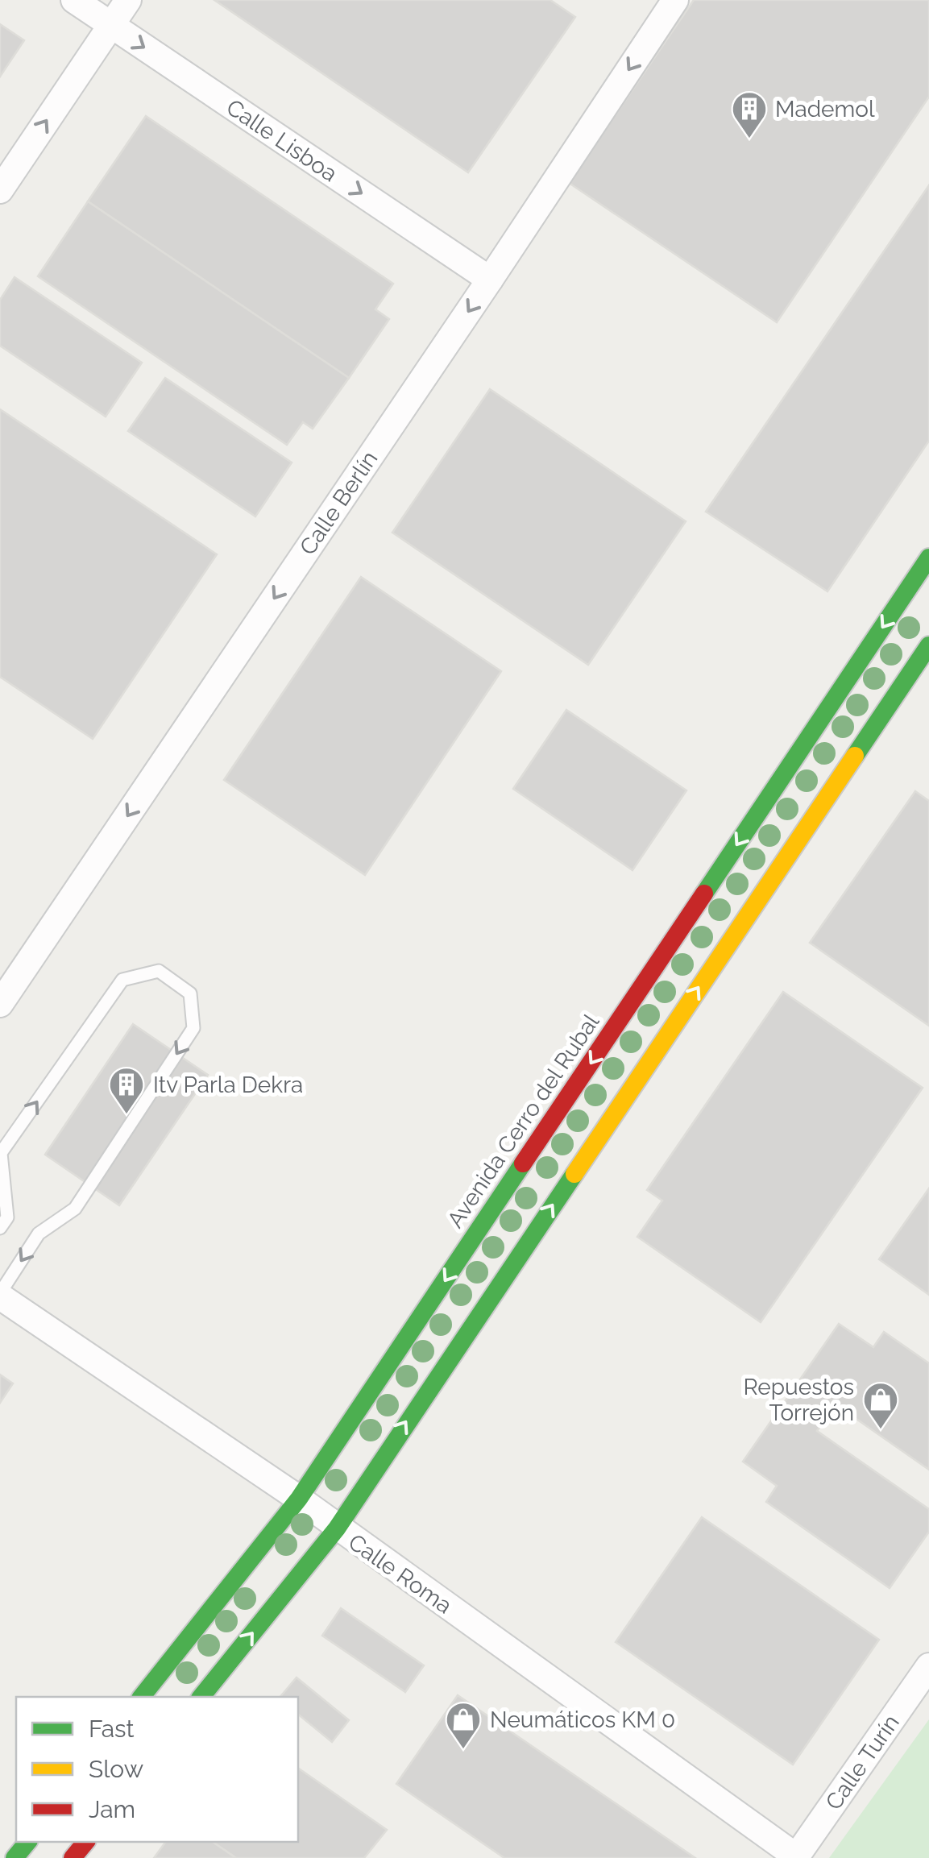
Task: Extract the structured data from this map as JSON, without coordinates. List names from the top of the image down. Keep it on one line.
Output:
{"streets":{"street":["Calle Lisboa","Calle Berlín","Avenida Cerro del Rubal","Calle Roma","Calle Turín"]},"crossings":[["Calle Lisboa","Calle Berlín"],["Avenida Cerro del Rubal","Calle Roma"],["Calle Roma","Calle Turín"]],"one_way":["Calle Lisboa","Calle Berlín"],"places":{"building":["Mademol","Itv Parla Dekra"],"shop":["Repuestos Torrejón","Neumáticos KM 0"]},"legend":["Fast","Slow","Jam"]}
